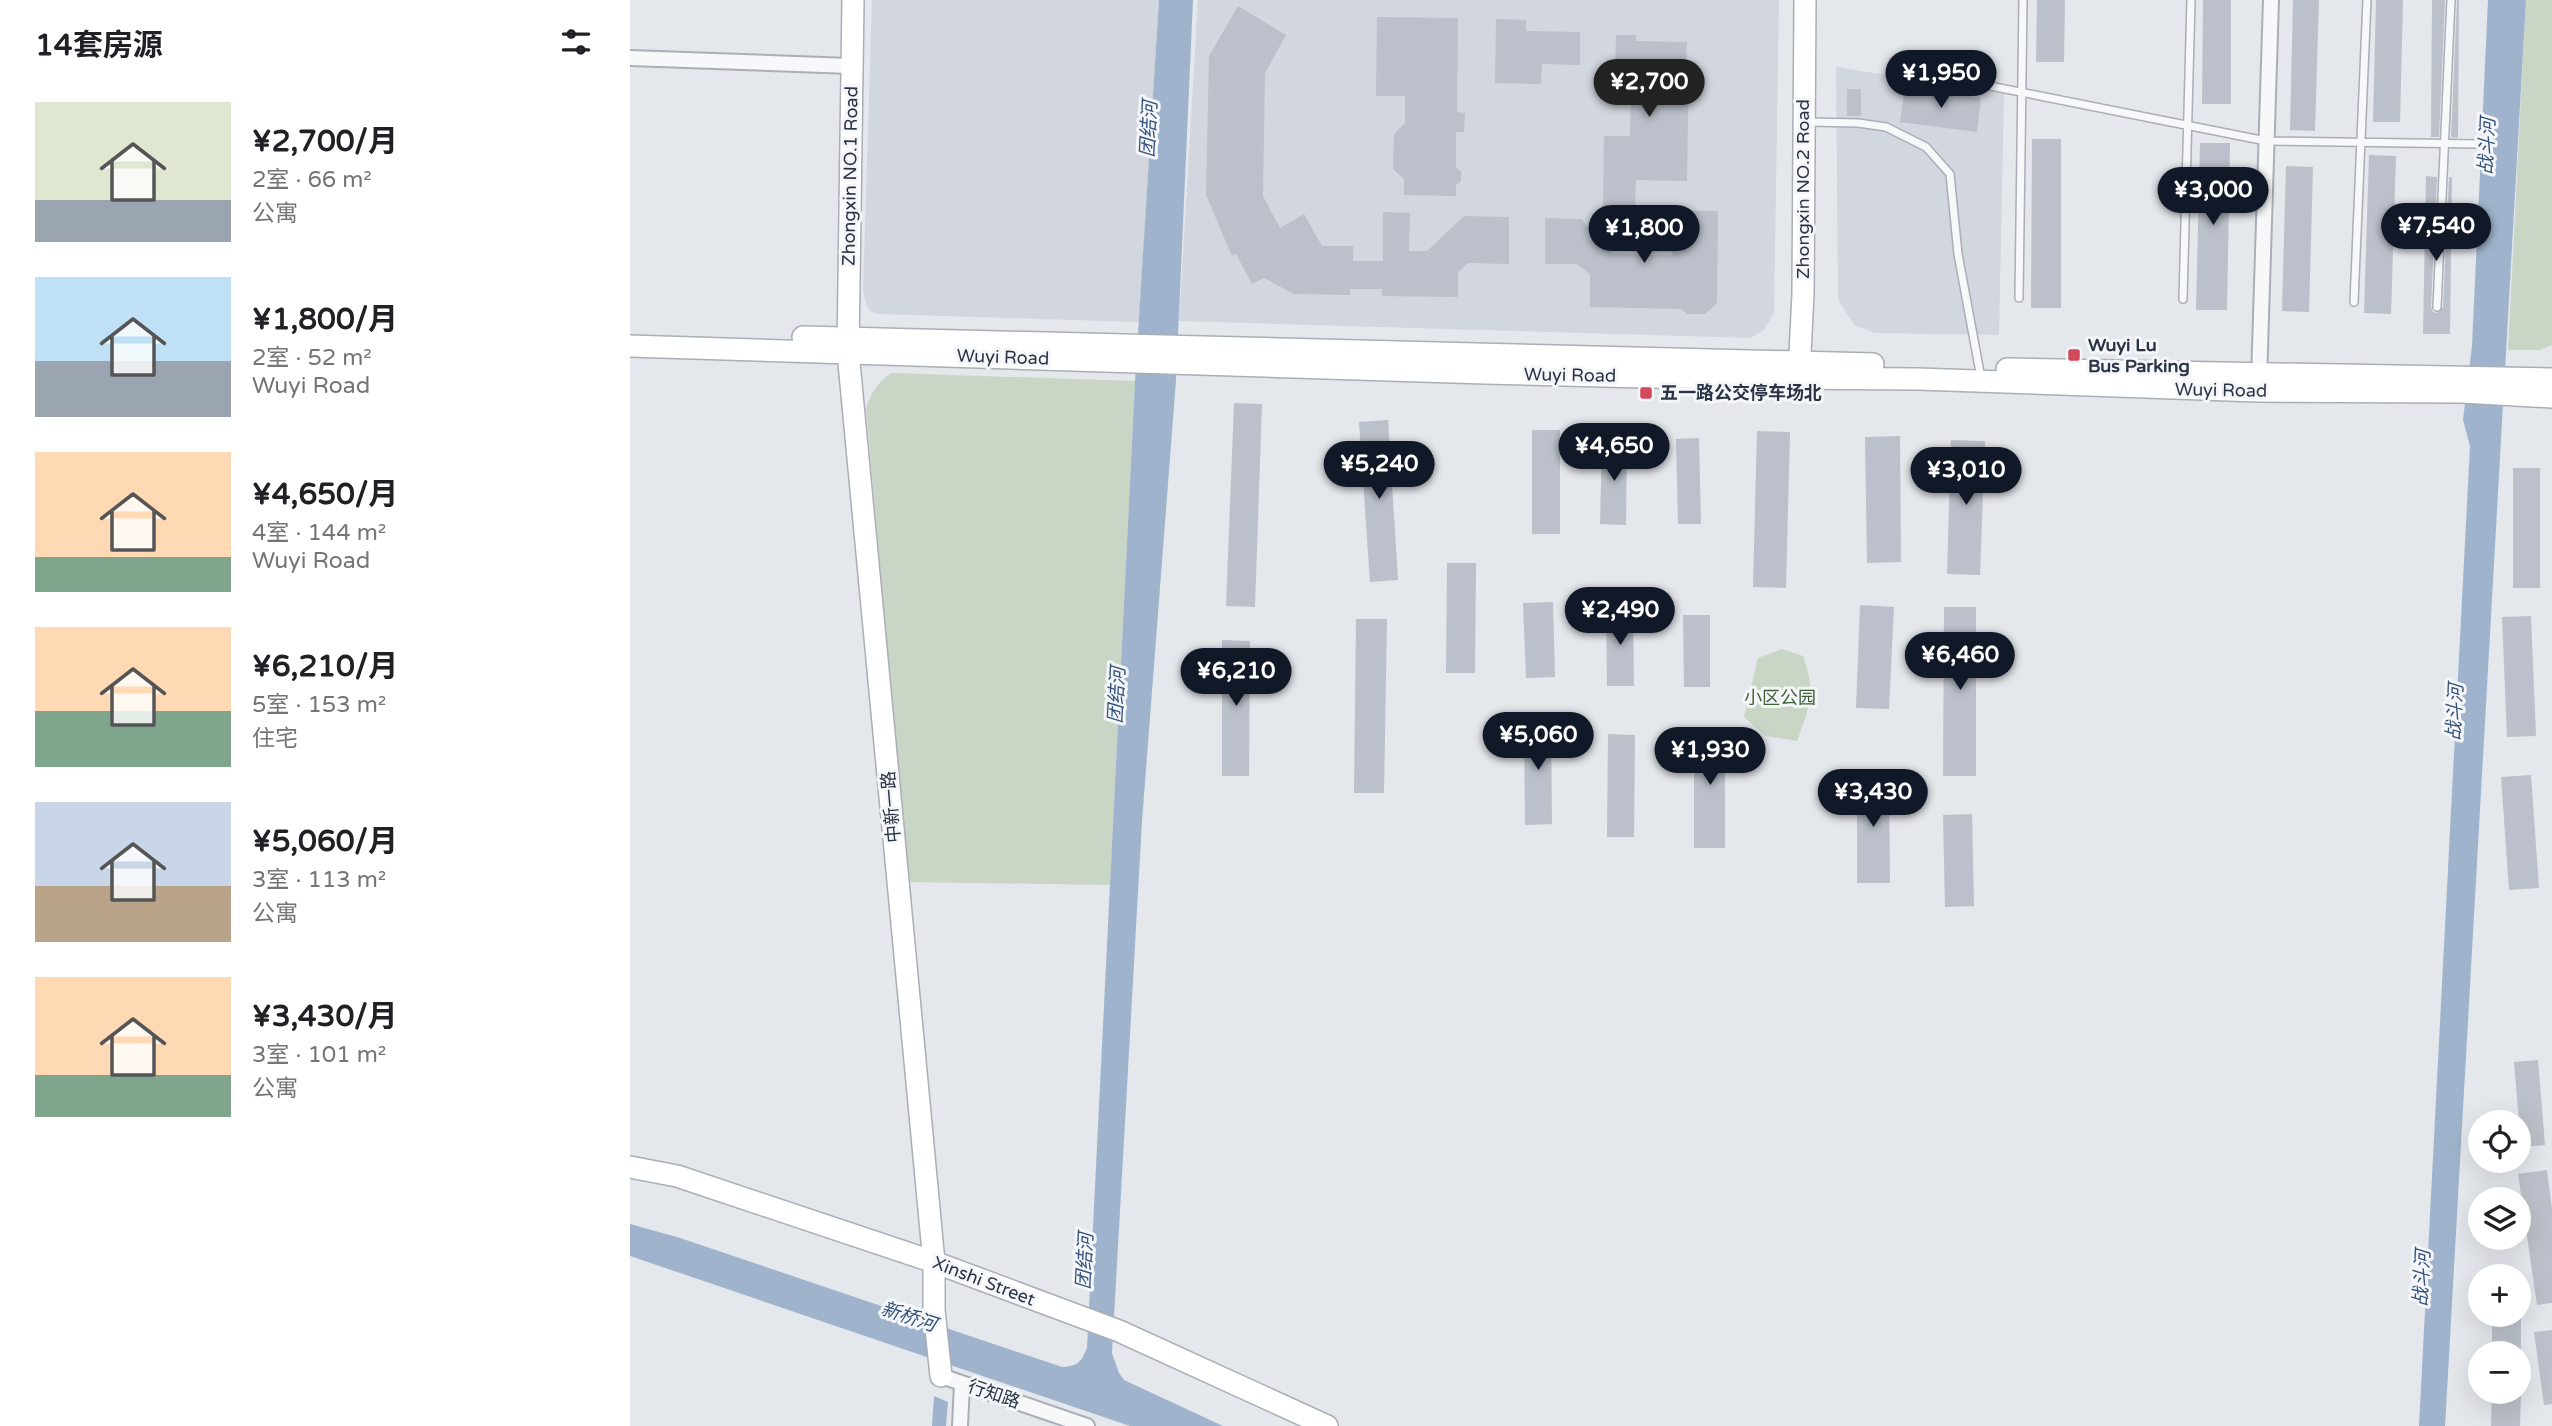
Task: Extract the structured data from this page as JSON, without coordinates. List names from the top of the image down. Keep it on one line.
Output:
{"streets":{"main road":["Zhongxin NO.1 Road","Zhongxin NO.2 Road","Wuyi Road","中新一路","Xinshi Street"],"street":["行知路"]},"crossings":[["Zhongxin NO.1 Road","Wuyi Road"],["Zhongxin NO.1 Road","中新一路"],["Zhongxin NO.2 Road","Wuyi Road"],["Wuyi Road","中新一路"],["中新一路","Xinshi Street"],["中新一路","行知路"]],"water":["团结河","战斗河","新桥河"],"parks":["小区公园"],"places":{"transit":["Wuyi Lu Bus Parking","五一路公交停车场北"]},"page":{"heading":"14套房源","price":["¥1,950","¥2,700","¥3,000","¥7,540","¥1,800","¥4,650","¥5,240","¥3,010","¥2,490","¥6,460","¥6,210","¥5,060","¥1,930","¥3,430"],"list":[{"name":"¥2,700/月","note":"2室 · 66 m² · 公寓"},{"name":"¥1,800/月","note":"2室 · 52 m² · Wuyi Road"},{"name":"¥4,650/月","note":"4室 · 144 m² · Wuyi Road"},{"name":"¥6,210/月","note":"5室 · 153 m² · 住宅"},{"name":"¥5,060/月","note":"3室 · 113 m² · 公寓"},{"name":"¥3,430/月","note":"3室 · 101 m² · 公寓"}],"map_buttons":["+","−"]}}
